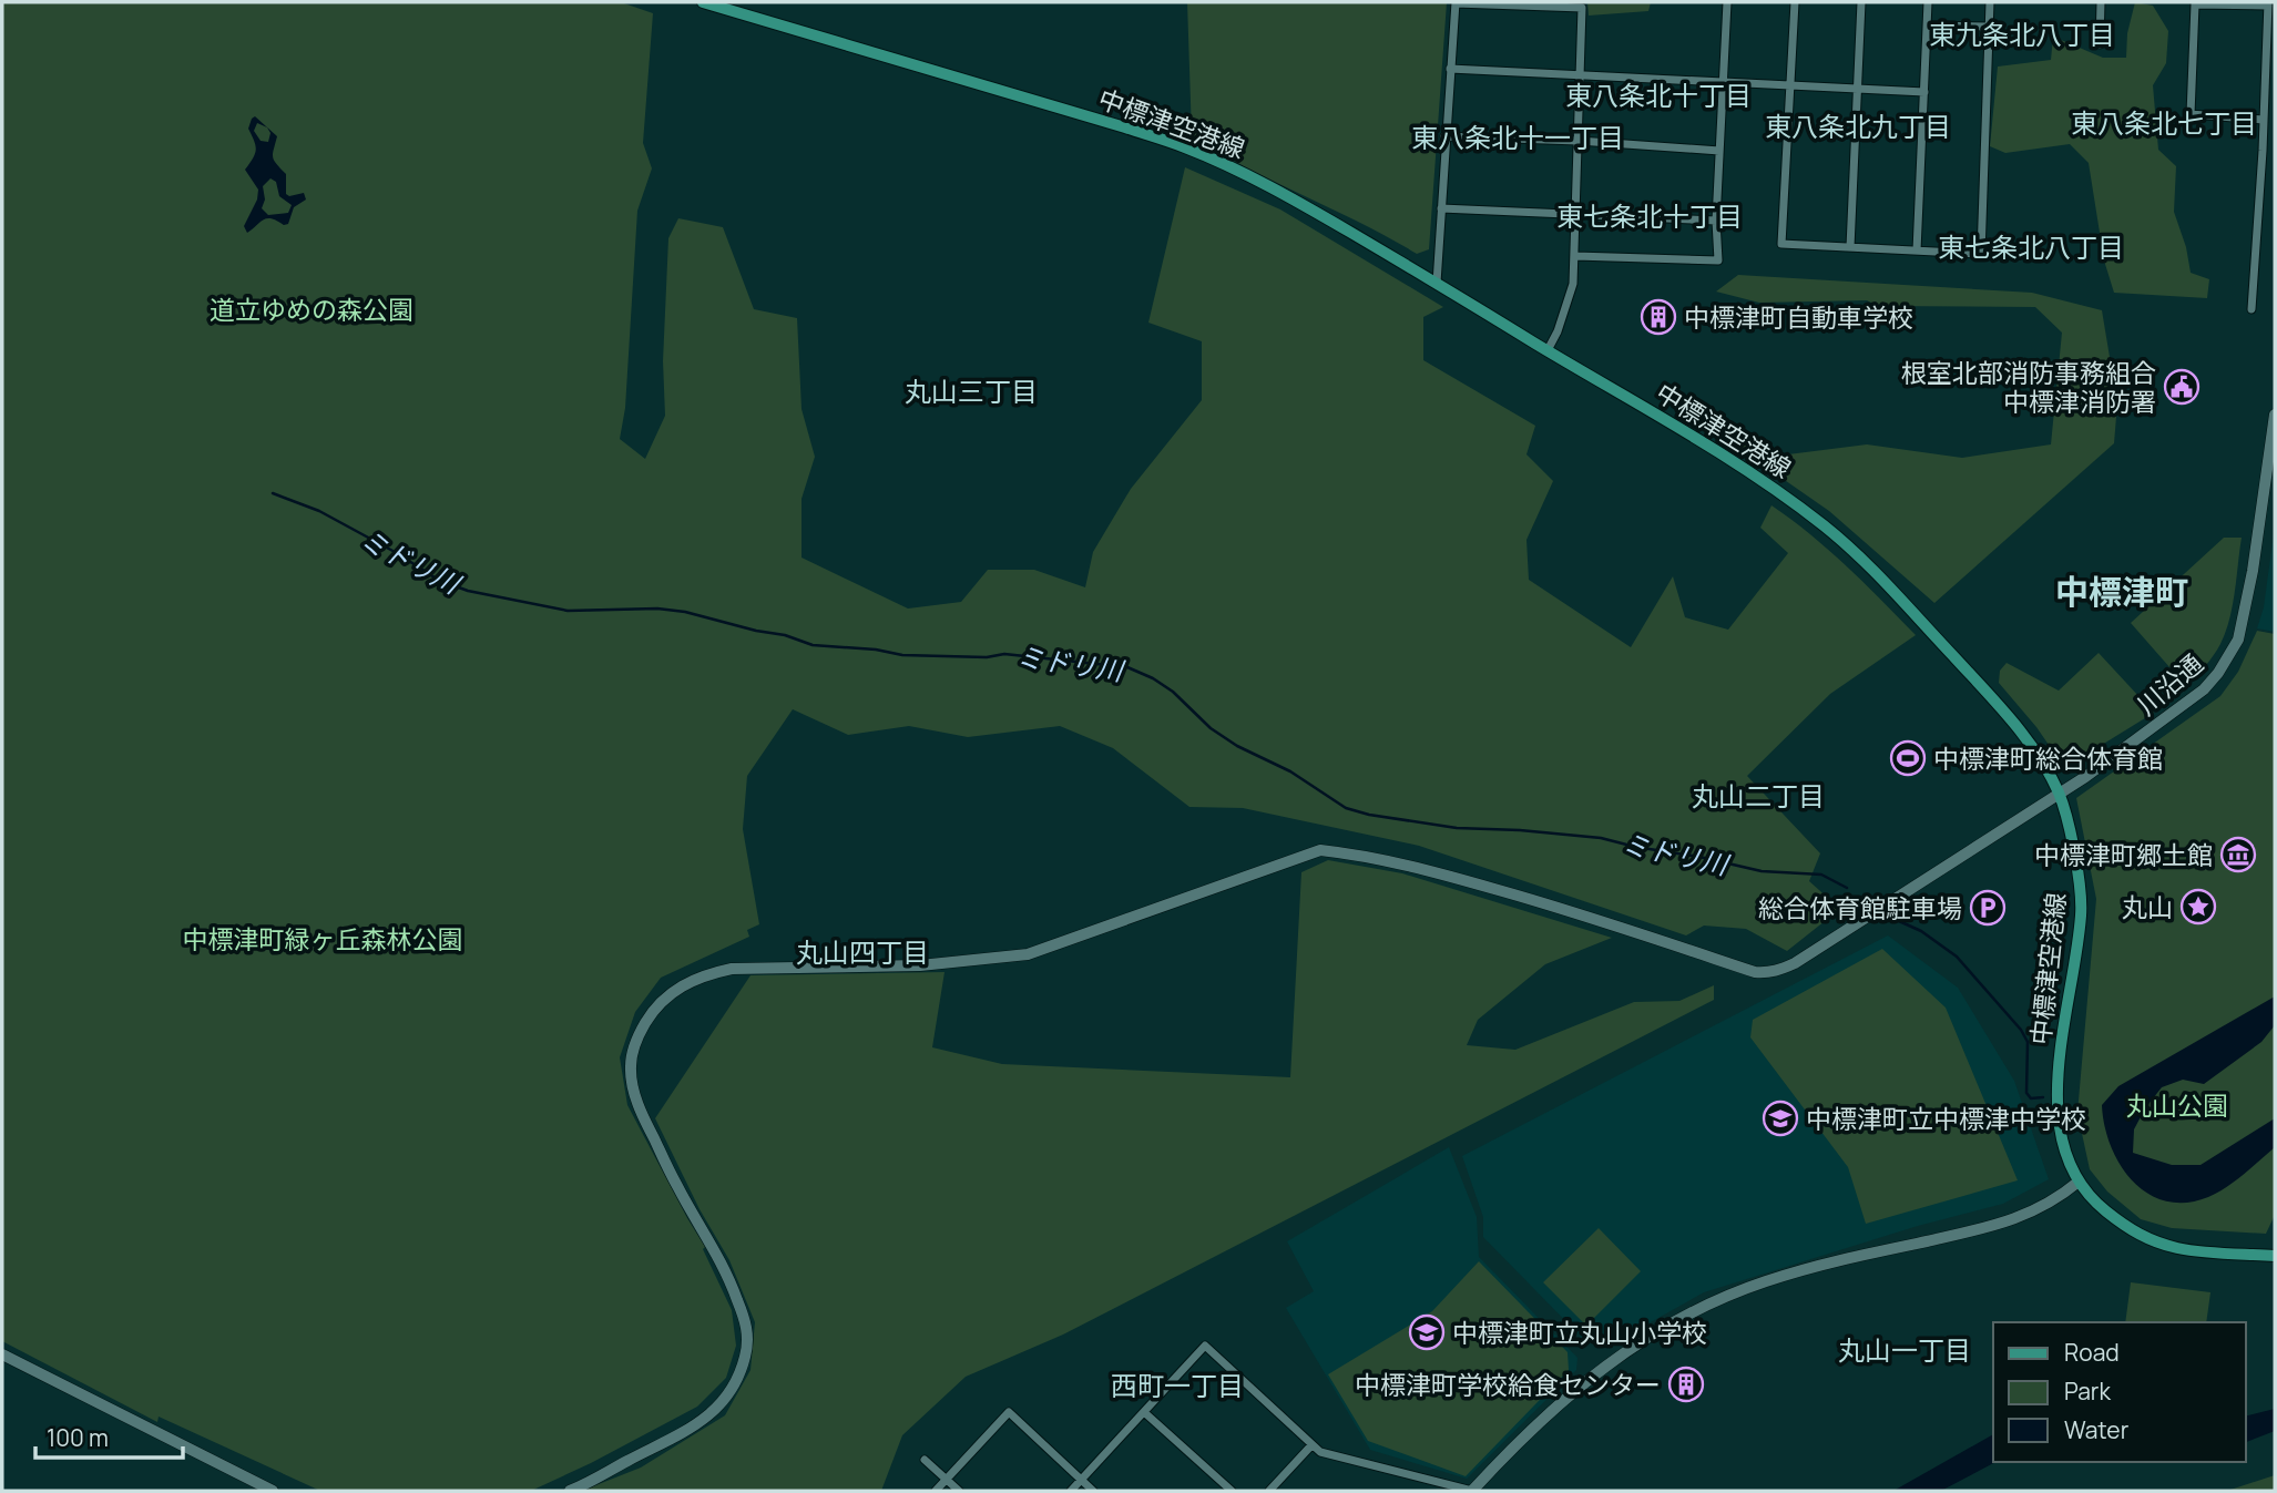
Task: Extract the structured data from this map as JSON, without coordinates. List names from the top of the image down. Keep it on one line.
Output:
{"streets":{"main road":["中標津空港線"],"street":["川沿通"]},"crossings":[["中標津空港線","川沿通"]],"districts":["東九条北八丁目","東八条北十丁目","東八条北七丁目","東八条北九丁目","東八条北十一丁目","東七条北十丁目","東七条北八丁目","丸山三丁目","中標津町","丸山二丁目","丸山四丁目","丸山一丁目","西町一丁目"],"water":["ミドリ川"],"parks":["道立ゆめの森公園","中標津町緑ヶ丘森林公園","丸山公園"],"places":{"building":["中標津町自動車学校","中標津町学校給食センター"],"public building":["根室北部消防事務組合 中標津消防署"],"sports":["中標津町総合体育館"],"museum":["中標津町郷土館"],"place":["丸山"],"parking":["総合体育館駐車場"],"school or university":["中標津町立中標津中学校","中標津町立丸山小学校"]},"legend":["Road","Park","Water"],"scale_bar":"100 m"}
